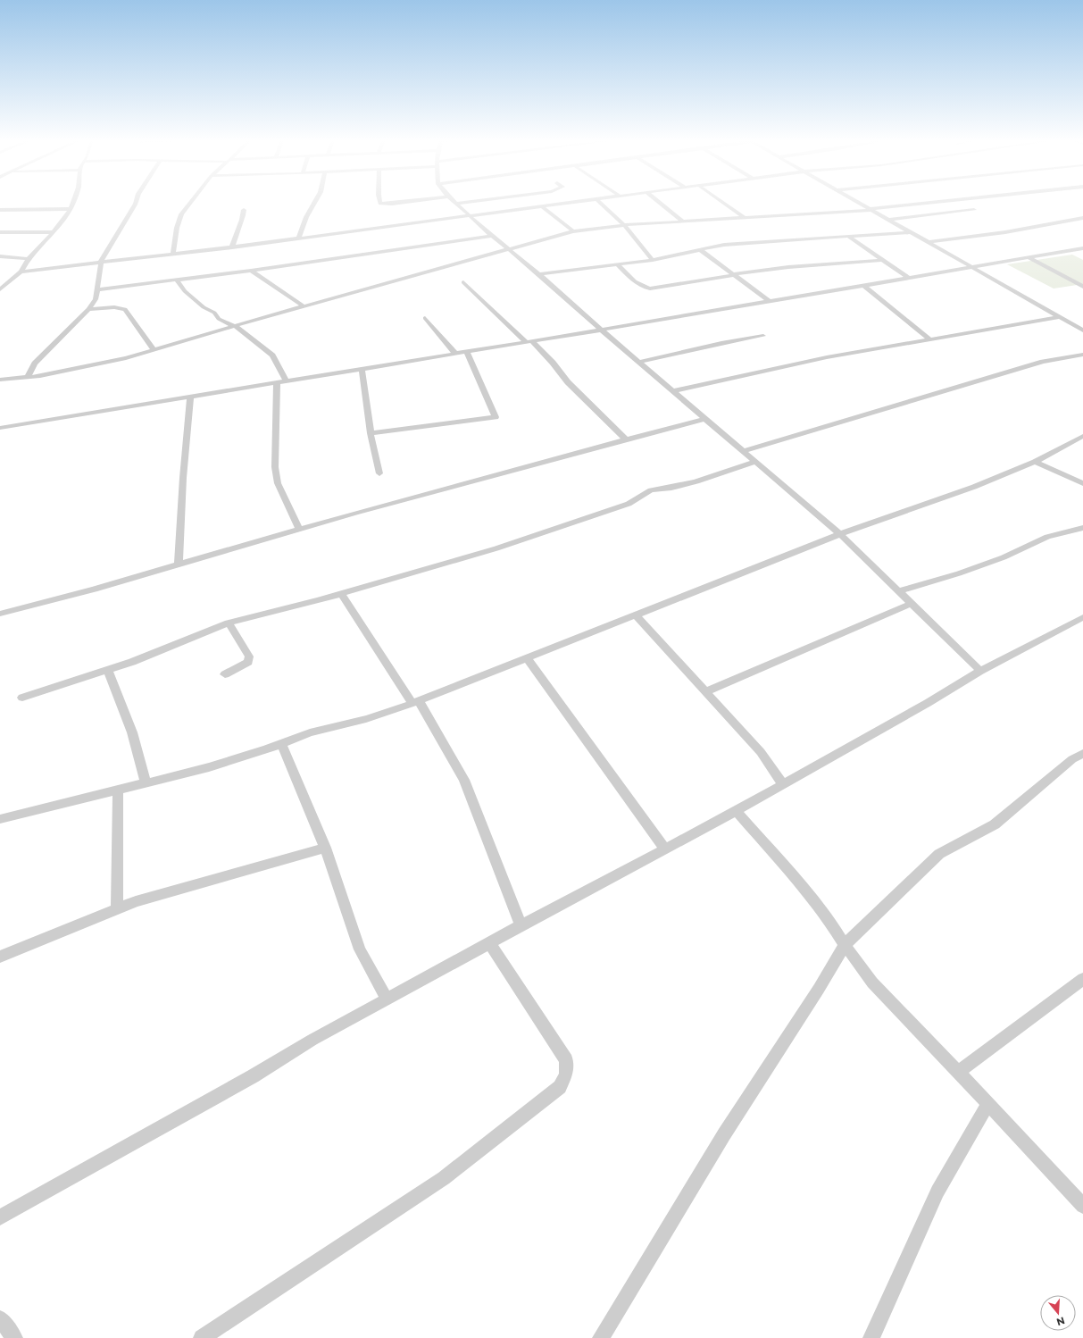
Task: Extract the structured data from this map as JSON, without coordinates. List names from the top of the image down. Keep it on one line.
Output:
{"north":"bottom"}
